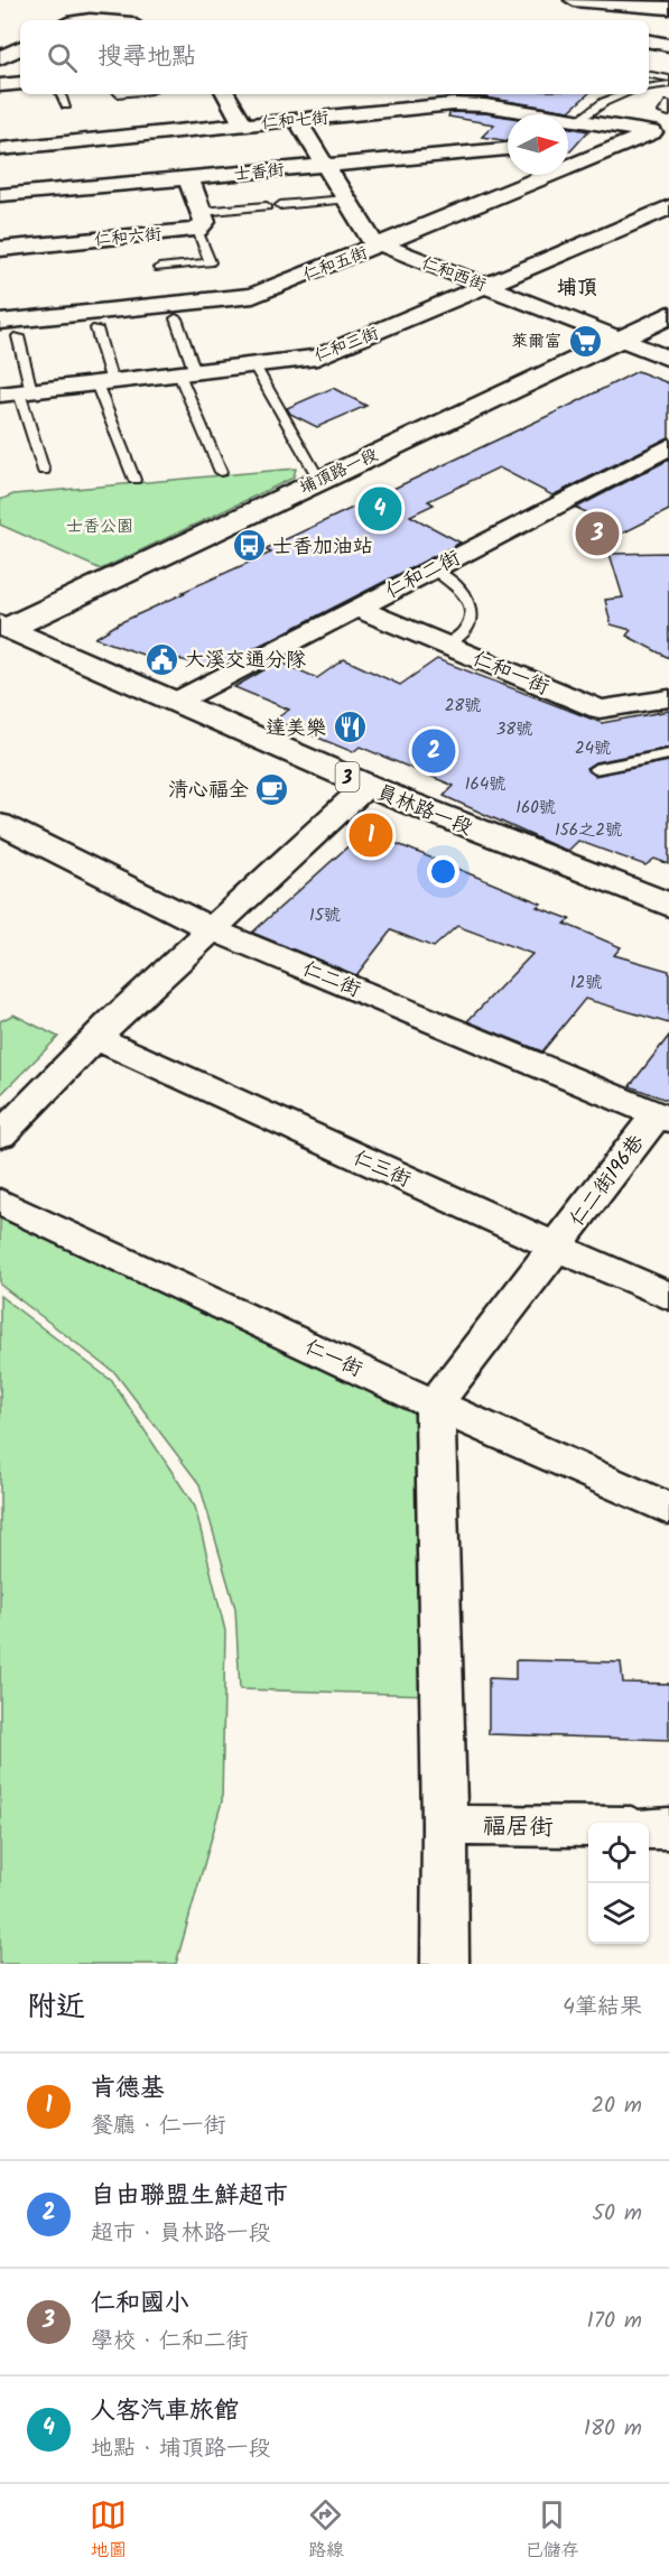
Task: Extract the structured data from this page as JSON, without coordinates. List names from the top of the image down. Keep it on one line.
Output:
{"streets":{"street":["仁和七街","士香街","仁和六街","仁和五街","仁和西街","仁和三街","埔頂路一段","仁和二街","仁和一街","3","員林路一段","仁二街","仁三街","仁二街196巷","仁一街","福居街"]},"crossings":[["仁和七街","仁和五街"],["仁和七街","仁和西街"],["士香街","仁和西街"],["仁和五街","仁和西街"],["仁和西街","仁和三街"],["仁和西街","埔頂路一段"],["埔頂路一段","員林路一段"],["仁和二街","仁和一街"],["仁和二街","員林路一段"],["仁二街","仁二街196巷"],["仁三街","仁二街196巷"],["仁二街196巷","仁一街"]],"districts":["埔頂"],"parks":["士香公園"],"places":{"supermarket":["萊爾富"],"bus stop":["士香加油站"],"public building":["大溪交通分隊"],"restaurant":["達美樂"],"cafe":["清心福全"]},"house_numbers":["28號","38號","24號","164號","160號","156之2號","15號","12號"],"north":"right","page":{"search":"搜尋地點","pins":["4","3","2","1"],"heading":["附近","4筆結果"],"list":[{"mark":"1","name":"肯德基","note":"餐廳 · 仁一街","value":"20 m"},{"mark":"2","name":"自由聯盟生鮮超市","note":"超市 · 員林路一段","value":"50 m"},{"mark":"3","name":"仁和國小","note":"學校 · 仁和二街","value":"170 m"},{"mark":"4","name":"人客汽車旅館","note":"地點 · 埔頂路一段","value":"180 m"}],"nav":["地圖","路線","已儲存"]}}
